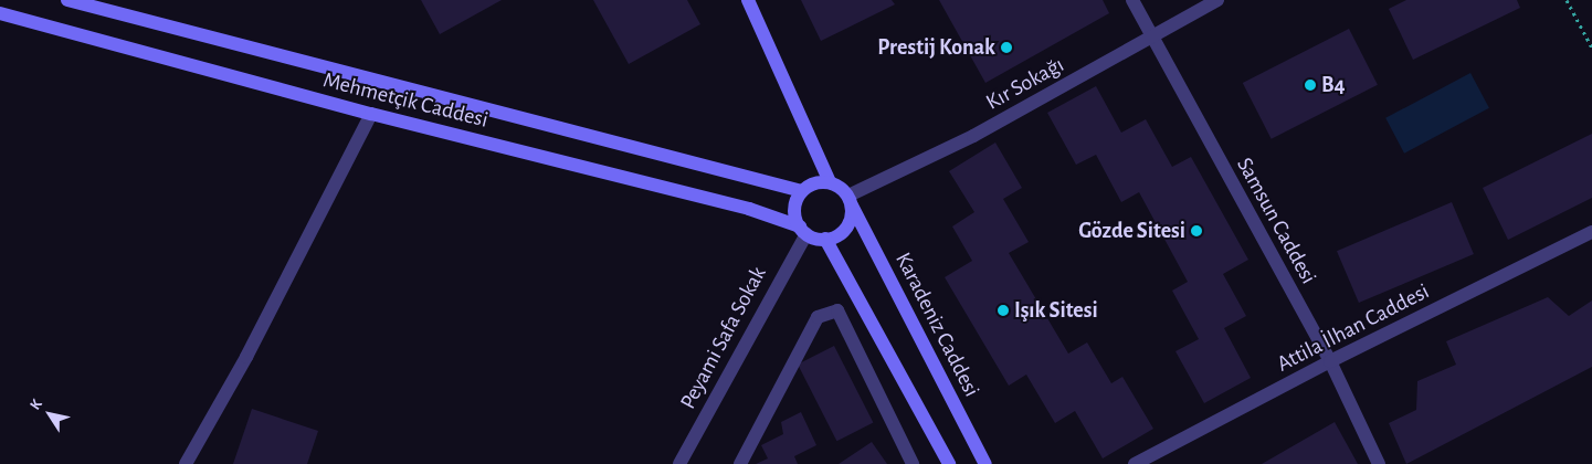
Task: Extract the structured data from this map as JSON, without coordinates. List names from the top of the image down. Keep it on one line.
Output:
{"streets":{"main road":["Mehmetçik Caddesi","Karadeniz Caddesi"],"street":["Kır Sokağı","Samsun Caddesi","Attila İlhan Caddesi","Peyami Safa Sokak"]},"crossings":[["Kır Sokağı","Mehmetçik Caddesi"],["Kır Sokağı","Samsun Caddesi"],["Kır Sokağı","Karadeniz Caddesi"],["Kır Sokağı","Peyami Safa Sokak"],["Mehmetçik Caddesi","Karadeniz Caddesi"],["Mehmetçik Caddesi","Peyami Safa Sokak"],["Samsun Caddesi","Attila İlhan Caddesi"],["Karadeniz Caddesi","Peyami Safa Sokak"]],"places":["Prestij Konak","B4","Gözde Sitesi","Işık Sitesi"],"north":"top left"}
